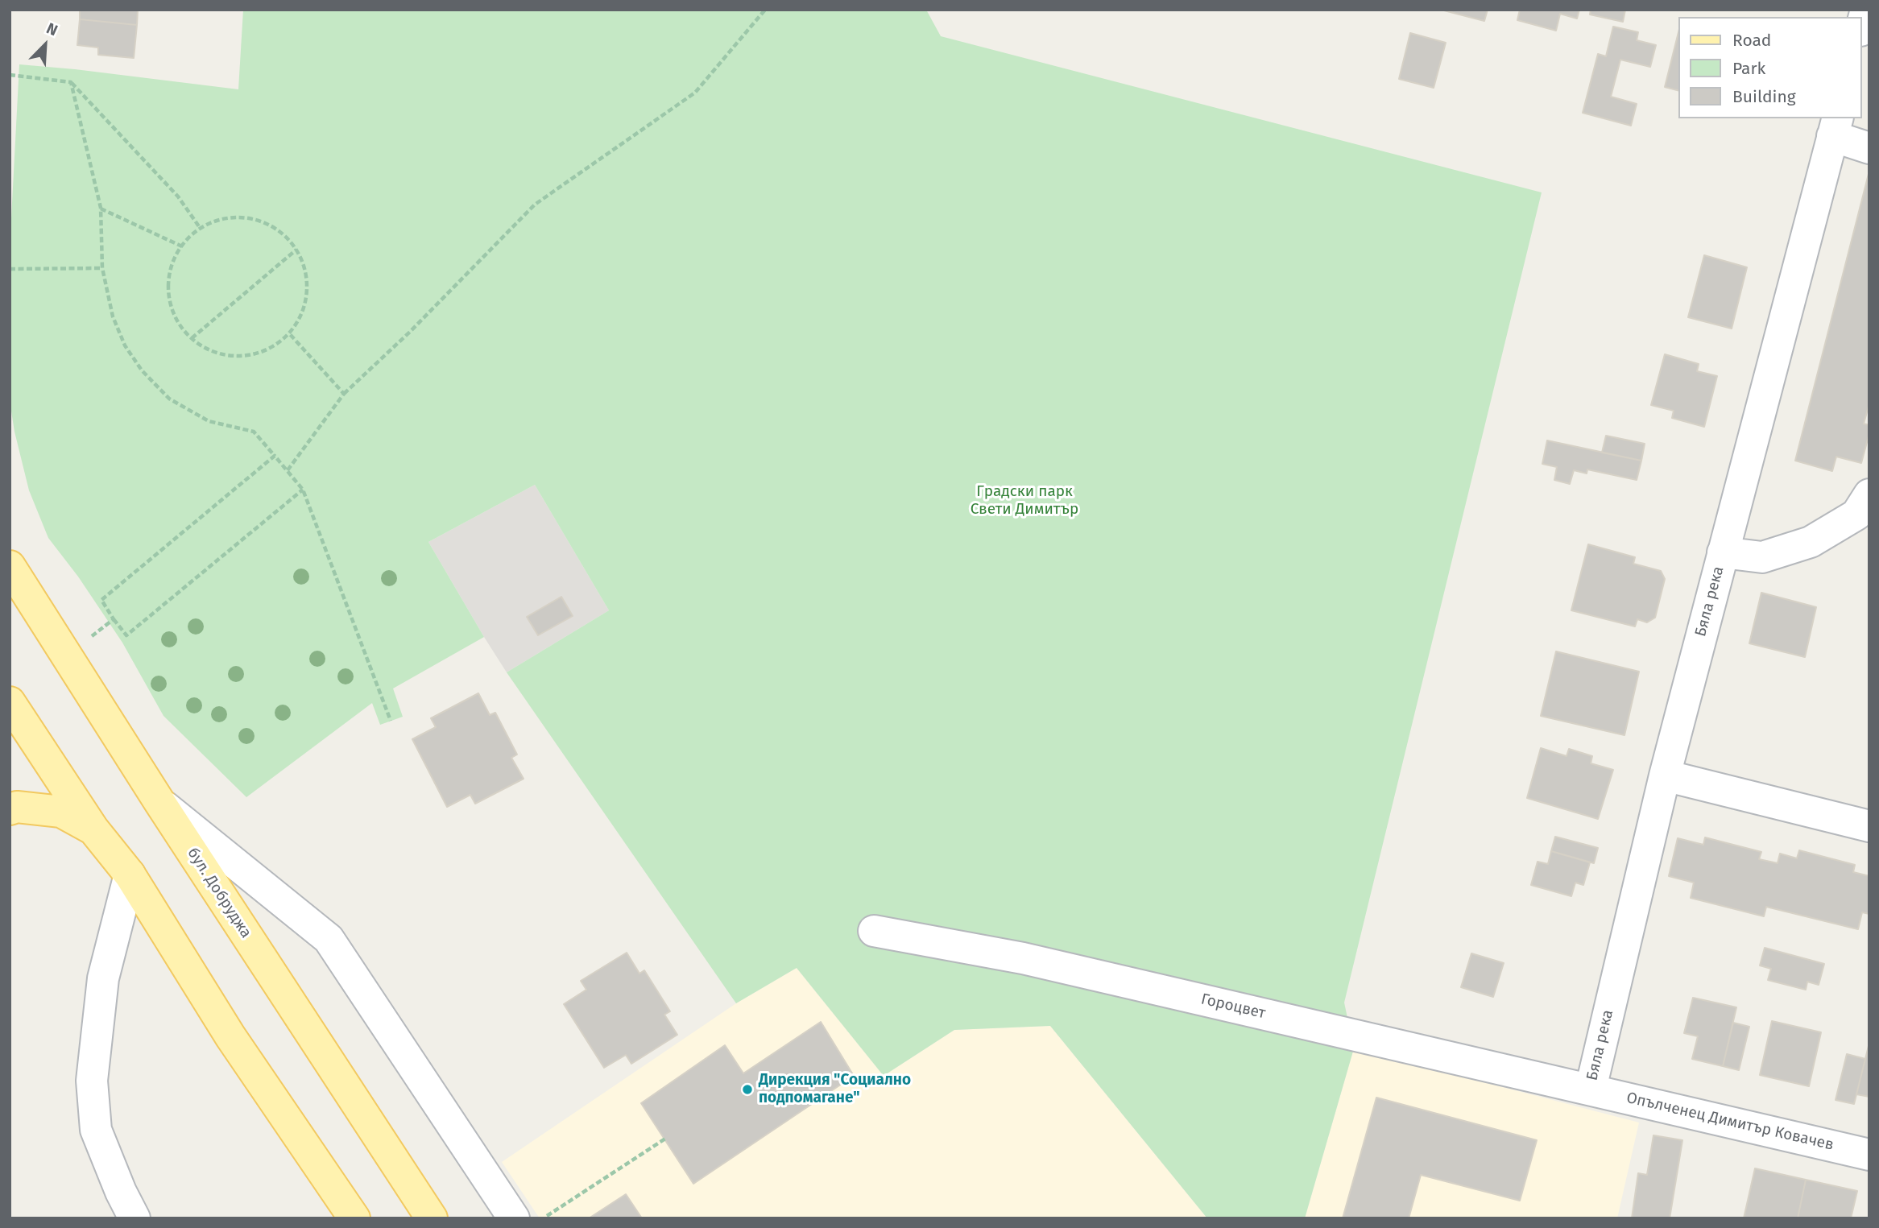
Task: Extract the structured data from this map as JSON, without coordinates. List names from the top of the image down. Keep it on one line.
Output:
{"streets":{"main road":["бул. Добруджа"],"street":["Бяла река","Гороцвет","Опълченец Димитър Ковачев"]},"crossings":[["Бяла река","Гороцвет"],["Бяла река","Опълченец Димитър Ковачев"],["Гороцвет","Опълченец Димитър Ковачев"]],"parks":["Градски парк Свети Димитър"],"places":["Дирекция \"Социално подпомагане\""],"legend":["Road","Park","Building"],"north":"top right"}
